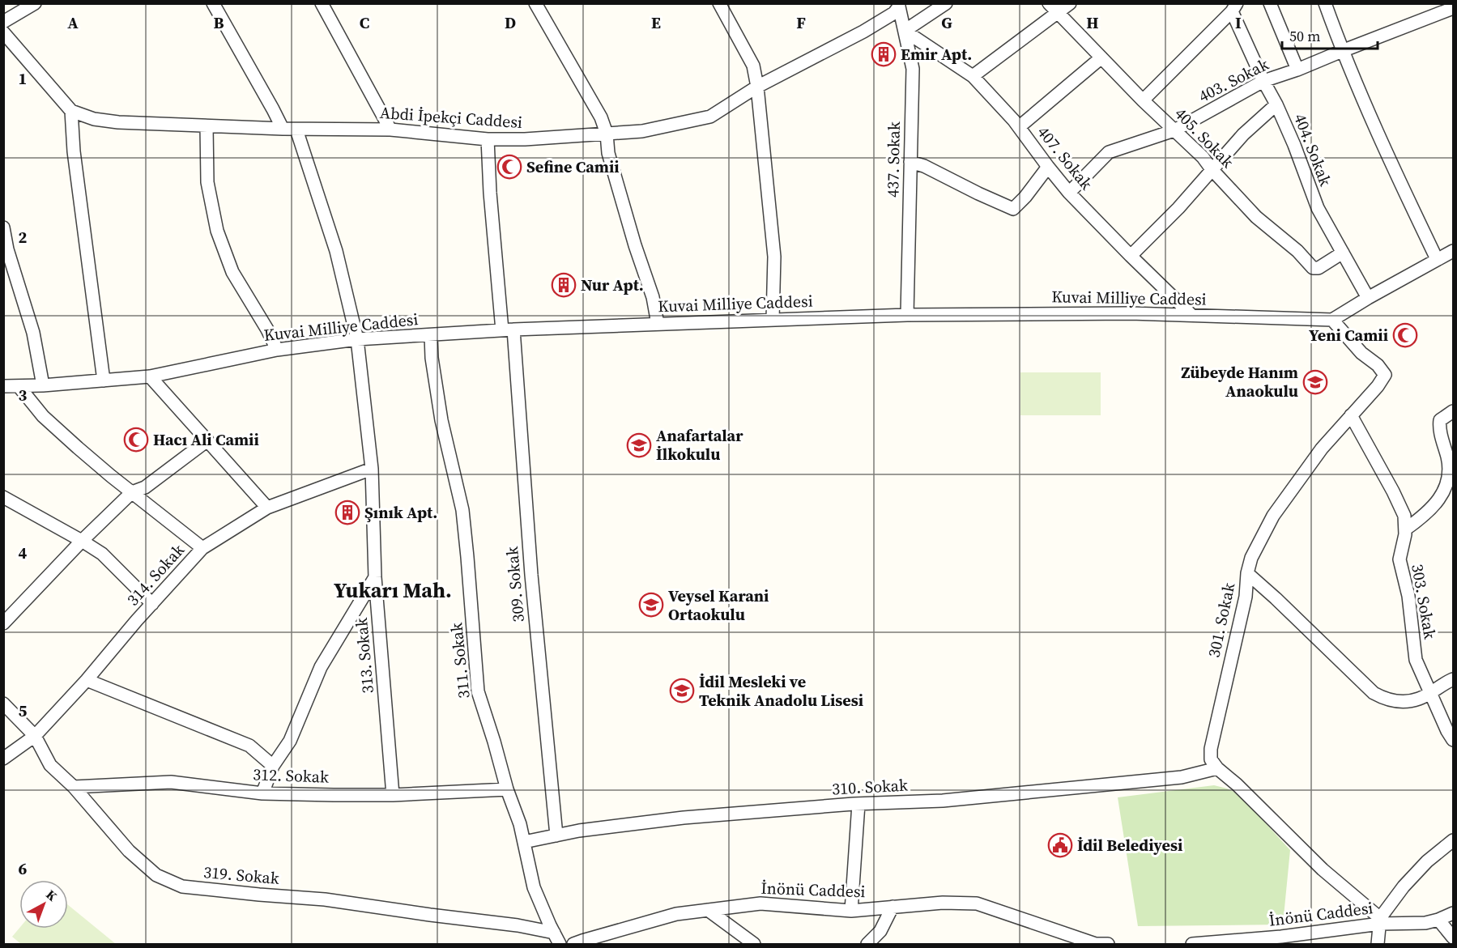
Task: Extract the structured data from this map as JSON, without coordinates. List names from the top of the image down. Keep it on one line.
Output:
{"streets":{"street":["403. Sokak","Abdi İpekçi Caddesi","405. Sokak","404. Sokak","407. Sokak","437. Sokak","Kuvai Milliye Caddesi","314. Sokak","309. Sokak","303. Sokak","301. Sokak","313. Sokak","311. Sokak","312. Sokak","310. Sokak","319. Sokak","İnönü Caddesi"]},"crossings":[["403. Sokak","405. Sokak"],["403. Sokak","404. Sokak"],["403. Sokak","407. Sokak"],["Abdi İpekçi Caddesi","437. Sokak"],["Abdi İpekçi Caddesi","309. Sokak"],["Abdi İpekçi Caddesi","313. Sokak"],["405. Sokak","404. Sokak"],["407. Sokak","437. Sokak"],["407. Sokak","Kuvai Milliye Caddesi"],["437. Sokak","Kuvai Milliye Caddesi"],["Kuvai Milliye Caddesi","309. Sokak"],["Kuvai Milliye Caddesi","301. Sokak"],["Kuvai Milliye Caddesi","313. Sokak"],["Kuvai Milliye Caddesi","311. Sokak"],["314. Sokak","313. Sokak"],["314. Sokak","319. Sokak"],["309. Sokak","310. Sokak"],["303. Sokak","301. Sokak"],["301. Sokak","310. Sokak"],["313. Sokak","312. Sokak"],["311. Sokak","312. Sokak"],["311. Sokak","310. Sokak"],["311. Sokak","319. Sokak"],["312. Sokak","319. Sokak"]],"districts":["Yukarı Mah."],"places":{"building":["Emir Apt.","Nur Apt.","Şınık Apt."],"mosque":["Sefine Camii","Yeni Camii","Hacı Ali Camii"],"school or university":["Zübeyde Hanım Anaokulu","Anafartalar İlkokulu","Veysel Karani Ortaokulu","İdil Mesleki ve Teknik Anadolu Lisesi"],"public building":["İdil Belediyesi"]},"scale_bar":"50 m","north":"top right","grid":{"columns":["A","B","C","D","E","F","G","H","I"],"rows":["1","2","3","4","5","6"]}}
